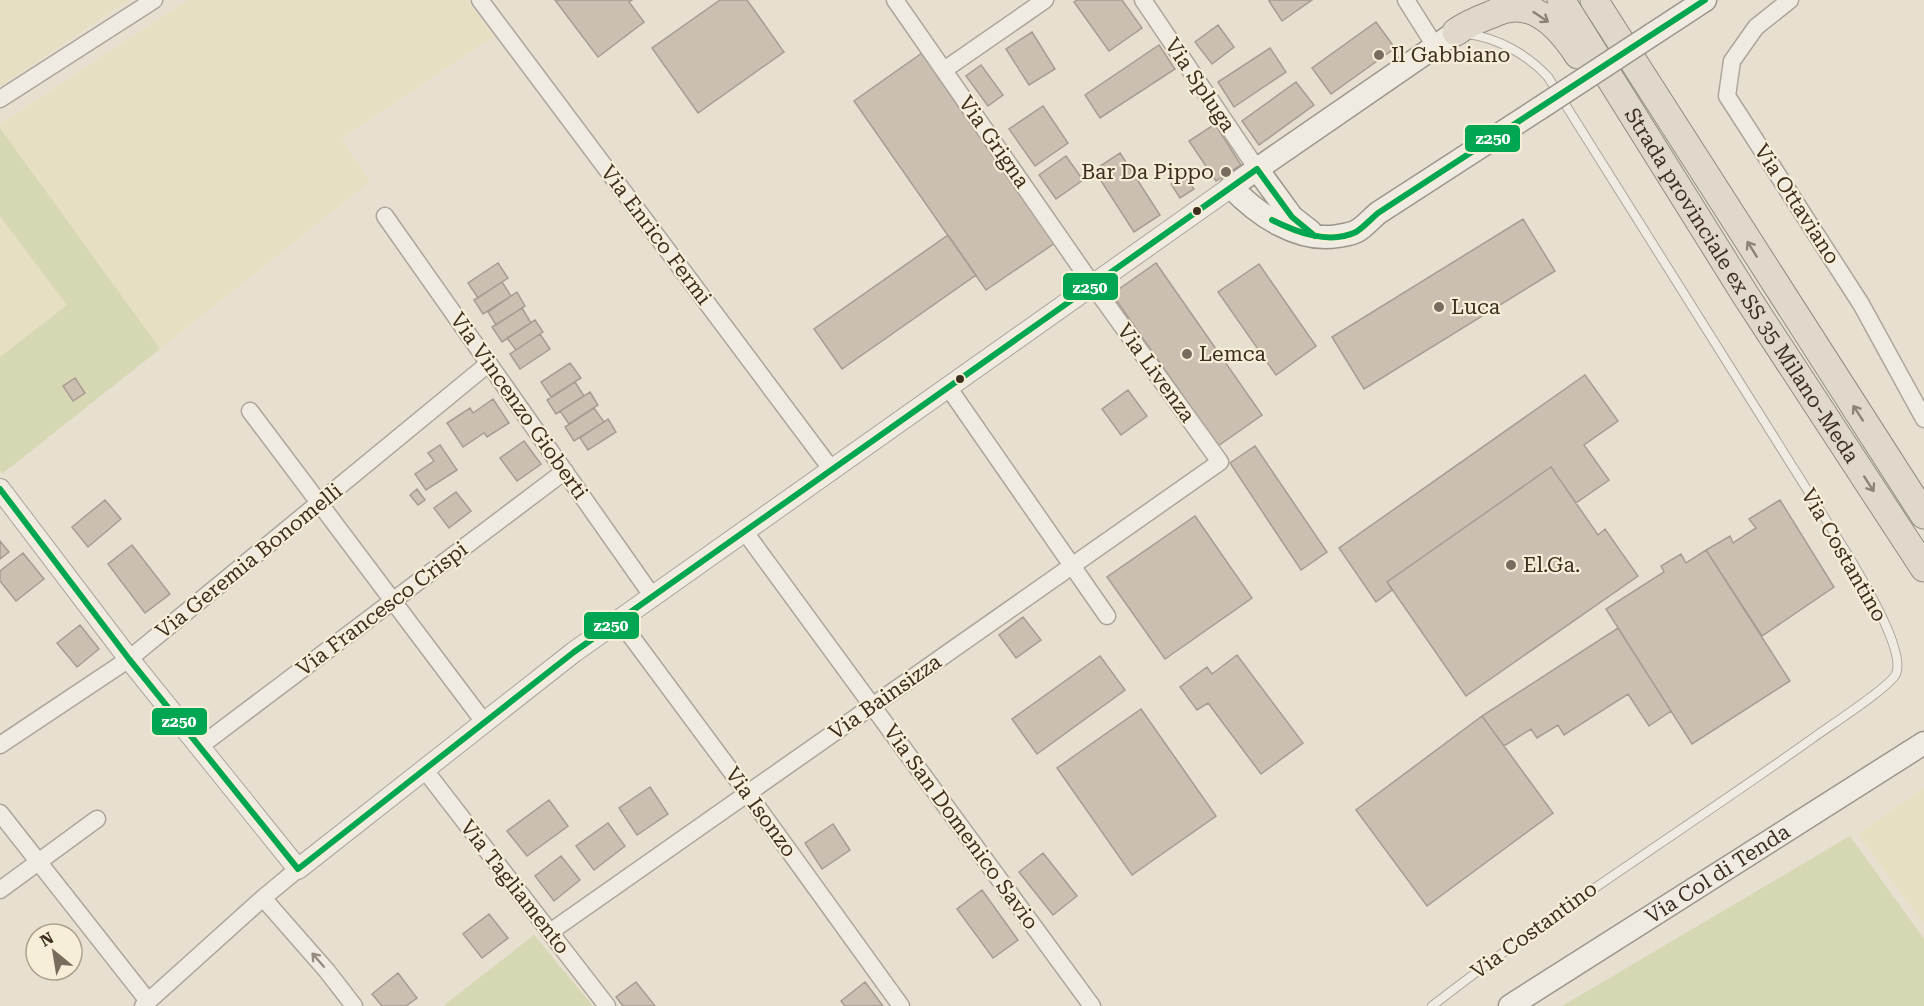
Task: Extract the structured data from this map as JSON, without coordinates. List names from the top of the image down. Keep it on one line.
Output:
{"streets":{"highway":["Strada provinciale ex SS 35 Milano-Meda"],"main road":["Via Col di Tenda"],"street":["Via Spluga","Via Grigna","Via Ottaviano","Via Enrico Fermi","Via Livenza","Via Vincenzo Gioberti","Via Geremia Bonomelli","Via Francesco Crispi","Via Bainsizza","Via Isonzo","Via San Domenico Savio","Via Tagliamento"],"lane":["Via Costantino"]},"crossings":[["Via Grigna","Via Livenza"],["Via Livenza","Via Bainsizza"],["Via Vincenzo Gioberti","Via Geremia Bonomelli"],["Via Vincenzo Gioberti","Via Francesco Crispi"],["Via Bainsizza","Via Isonzo"],["Via Bainsizza","Via San Domenico Savio"],["Via Bainsizza","Via Tagliamento"]],"places":["Il Gabbiano","Bar Da Pippo","Luca","Lemca","El.Ga."],"lines":["transit line z250"],"north":"top left"}
